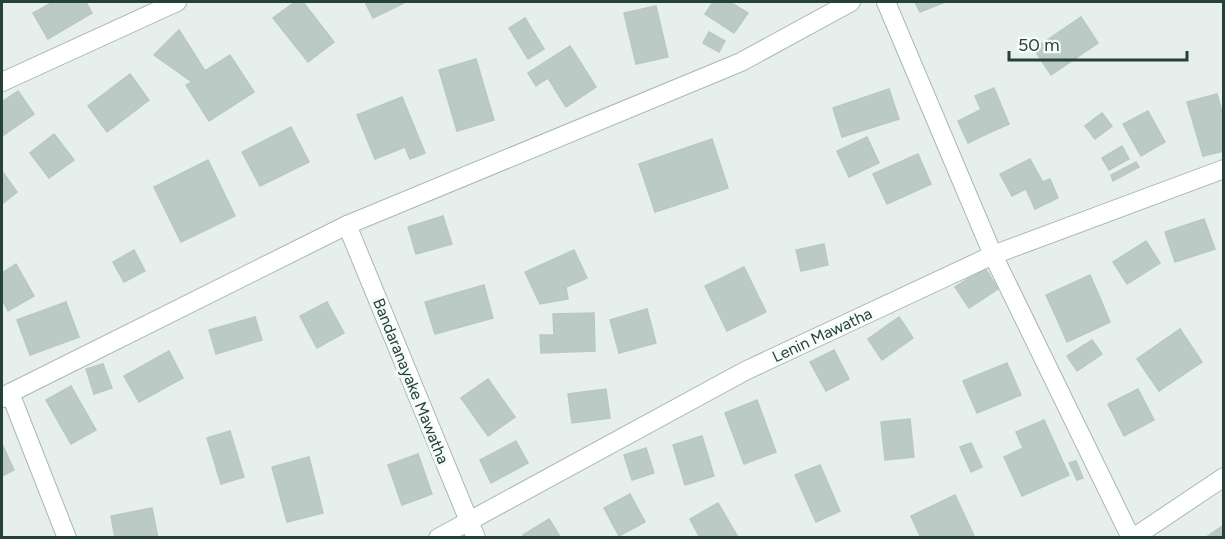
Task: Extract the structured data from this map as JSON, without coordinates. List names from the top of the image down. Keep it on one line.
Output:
{"streets":{"street":["Lenin Mawatha","Bandaranayake Mawatha"]},"crossings":[["Lenin Mawatha","Bandaranayake Mawatha"]],"scale_bar":"50 m"}
